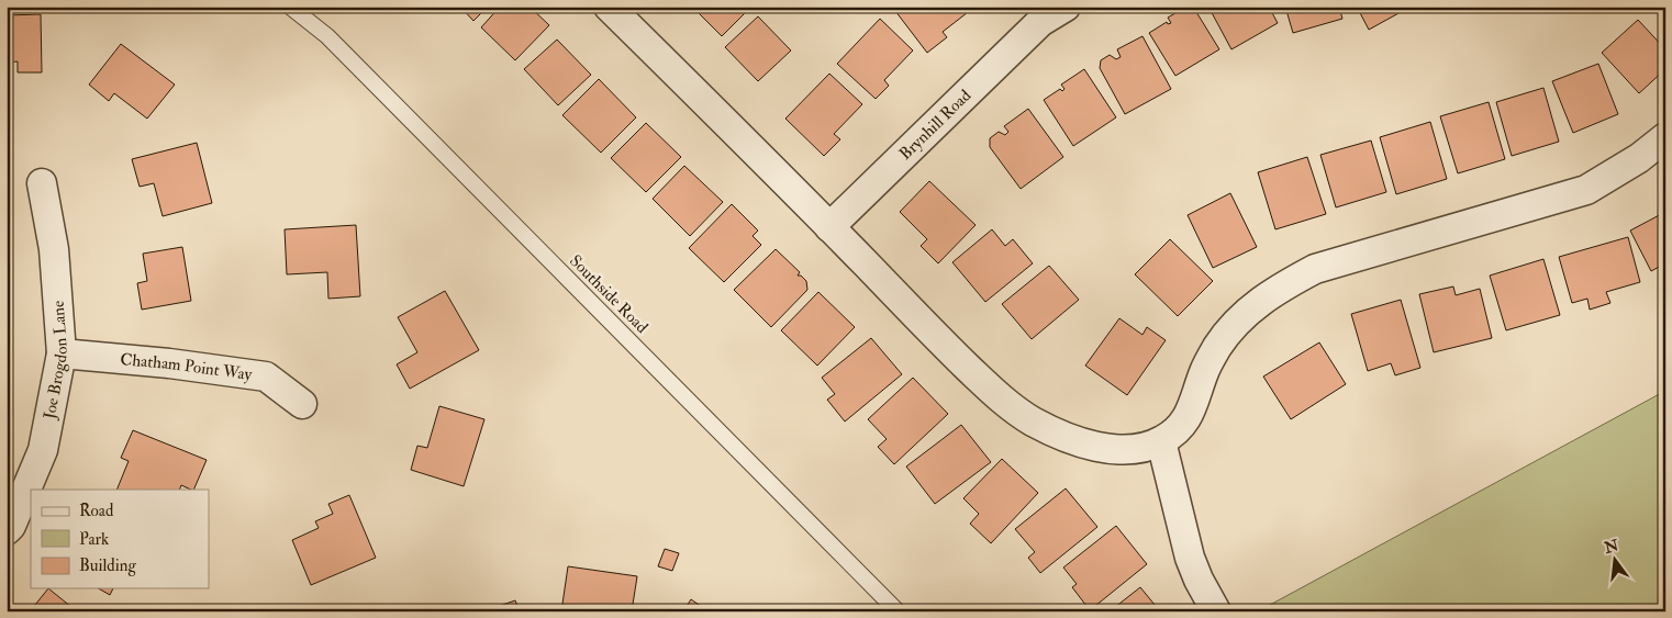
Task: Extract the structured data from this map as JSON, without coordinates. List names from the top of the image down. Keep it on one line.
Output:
{"streets":{"street":["Brynhill Road","Joe Brogdon Lane","Chatham Point Way"],"lane":["Southside Road"]},"crossings":[["Joe Brogdon Lane","Chatham Point Way"]],"legend":["Road","Park","Building"],"north":"top"}
